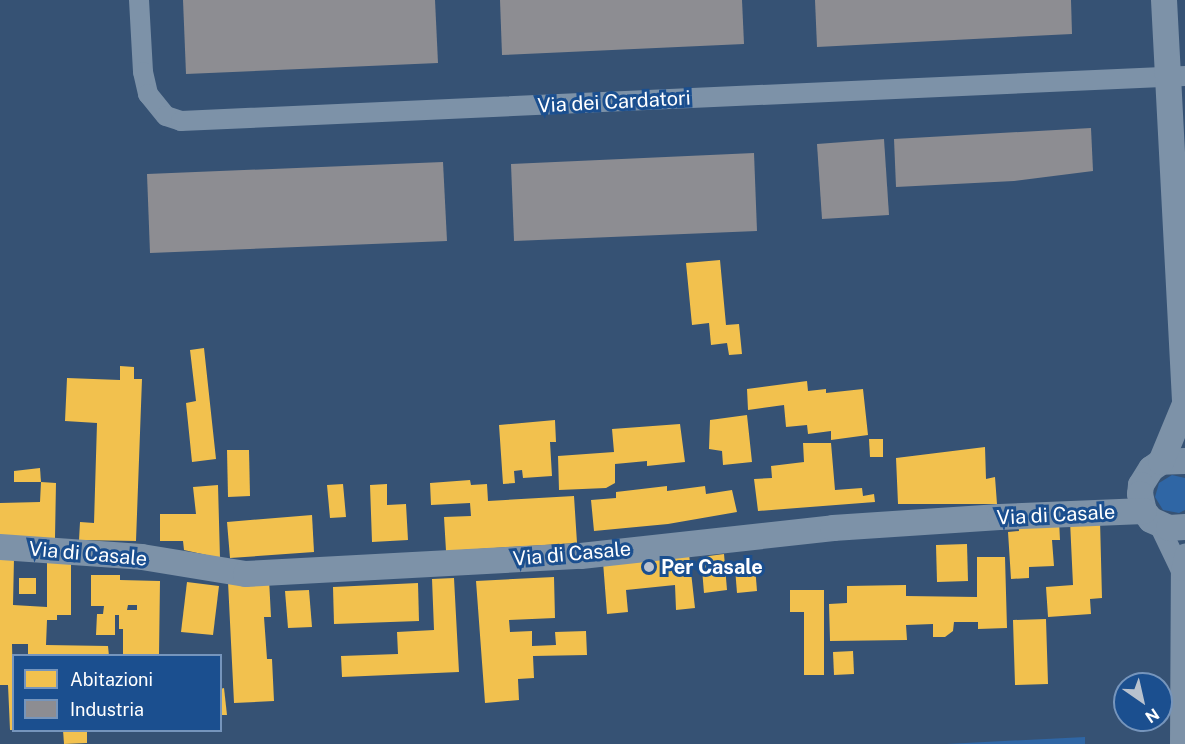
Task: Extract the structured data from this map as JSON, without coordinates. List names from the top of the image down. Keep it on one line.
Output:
{"streets":{"street":["Via dei Cardatori","Via di Casale"]},"places":["Per Casale"],"legend":["Abitazioni","Industria"],"north":"bottom right"}
